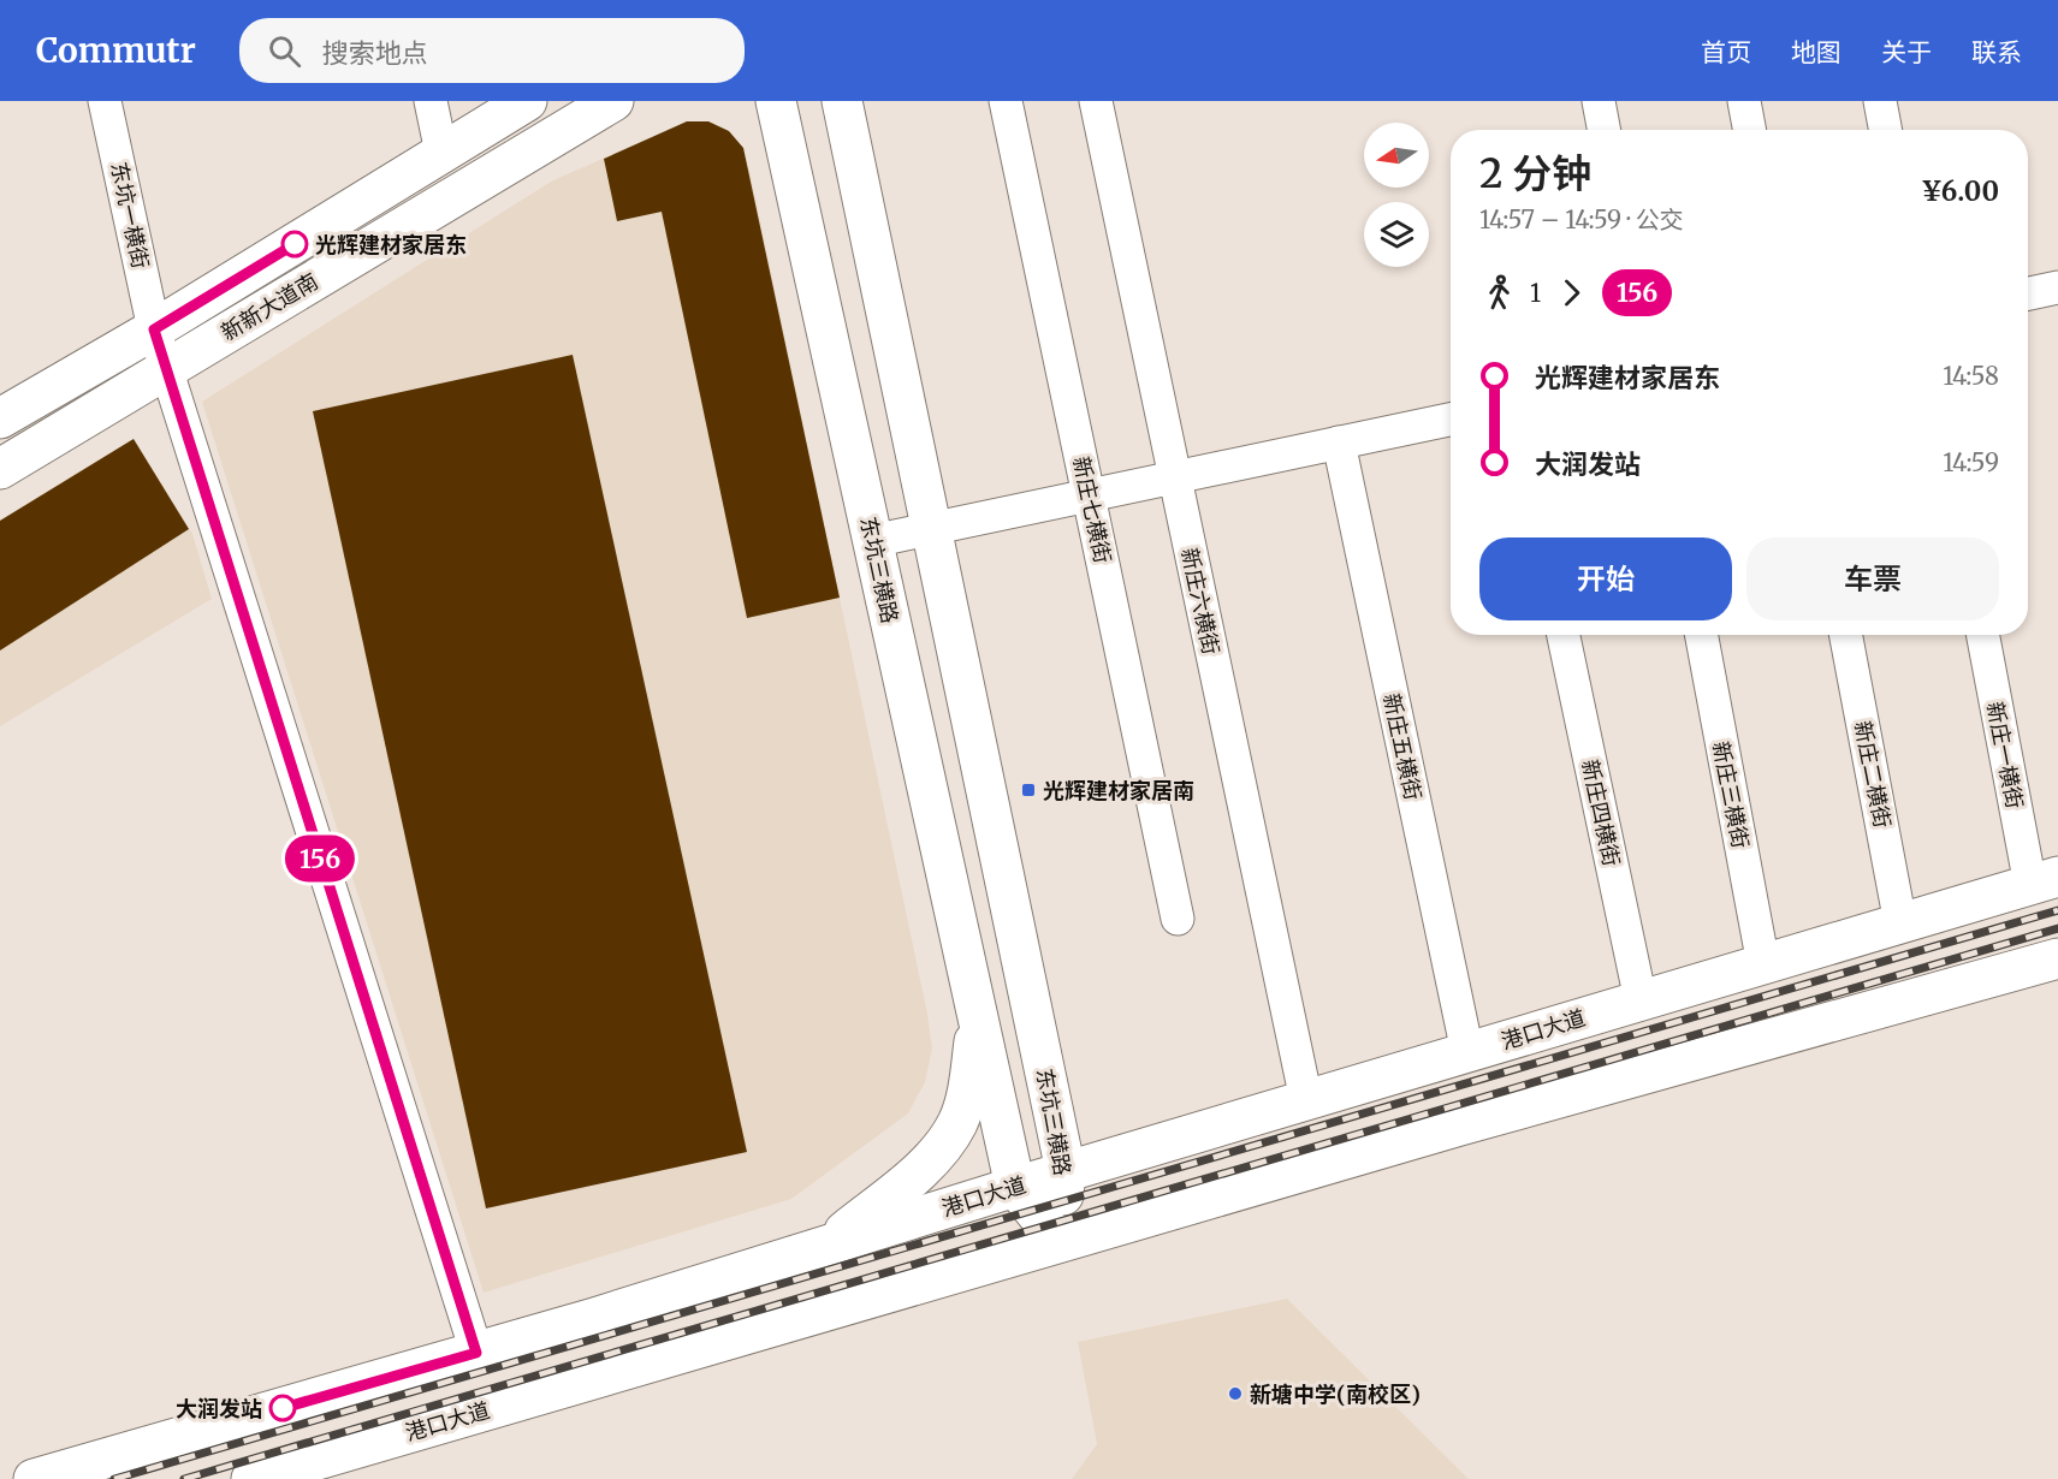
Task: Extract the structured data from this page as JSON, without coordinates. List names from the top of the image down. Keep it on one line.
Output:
{"streets":{"street":["东坑一横街","新新大道南","新庄七横街","东坑三横路","新庄六横街","新庄五横街","新庄一横街","新庄二横街","新庄三横街","新庄四横街","港口大道"]},"crossings":[["东坑一横街","新新大道南"],["东坑一横街","港口大道"],["东坑三横路","港口大道"],["新庄六横街","港口大道"],["新庄五横街","港口大道"],["新庄一横街","港口大道"],["新庄二横街","港口大道"],["新庄三横街","港口大道"],["新庄四横街","港口大道"]],"places":{"other":["光辉建材家居东","新塘中学(南校区)","大润发站"],"transit":["光辉建材家居南"]},"lines":["bus line 156"],"north":"left","page":{"header":"Commutr","search":"搜索地点","nav":["首页","地图","关于","联系"],"on_map":"156","heading":["2 分钟","14:57 – 14:59 · 公交","¥6.00"],"legs":["1","156"],"list":[{"name":"光辉建材家居东","value":"14:58"},{"name":"大润发站","value":"14:59"}],"buttons":["开始","车票"]}}
